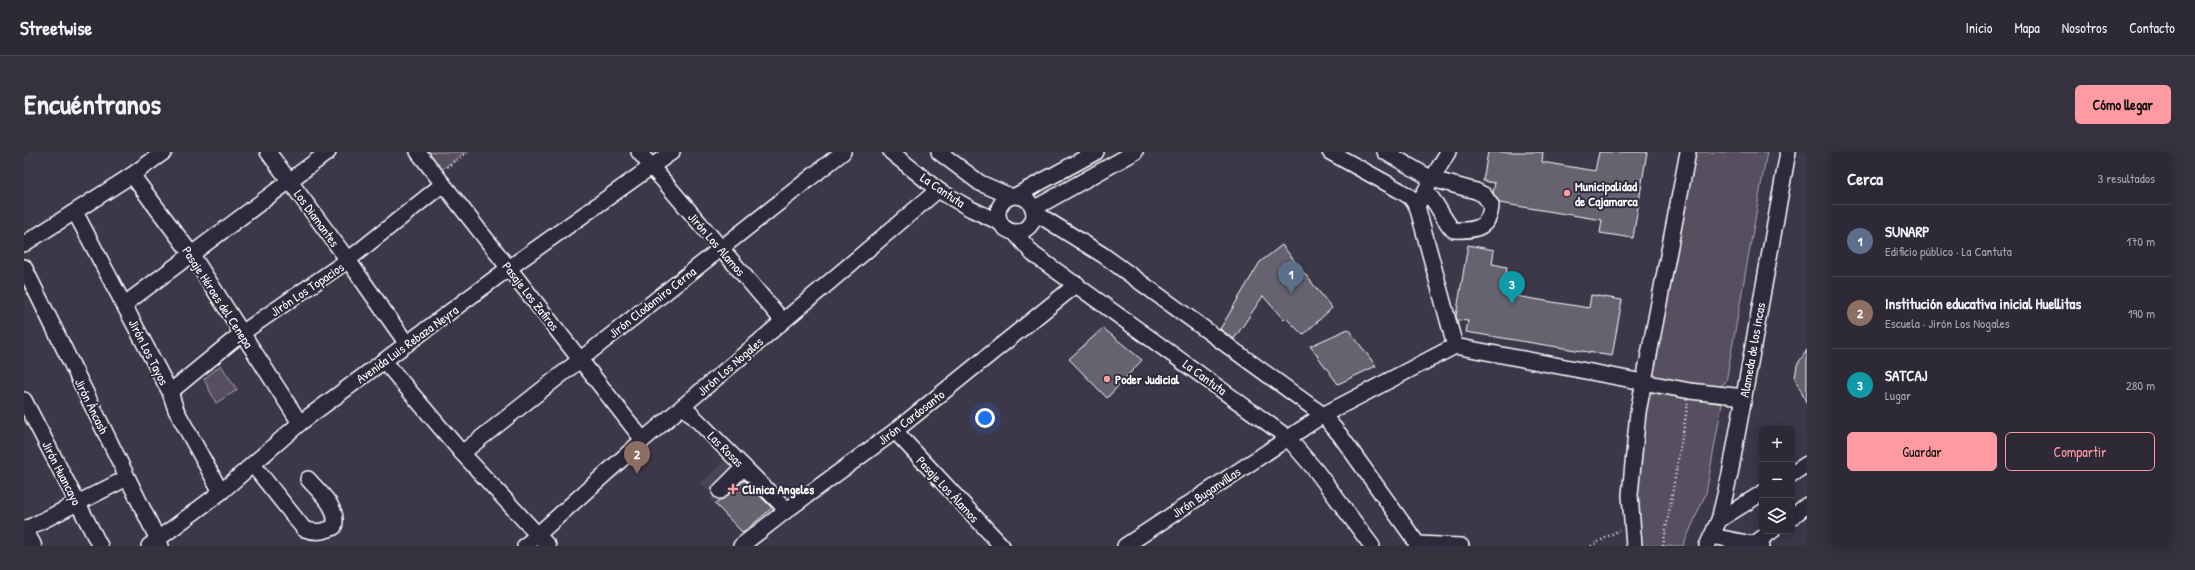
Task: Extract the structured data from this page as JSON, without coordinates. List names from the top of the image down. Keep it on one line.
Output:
{"streets":{"street":["La Cantuta","Los Diamantes","Jirón Los Alamos","Jirón Los Topacios","Pasaje Los Zafiros","Pasaje Héroes del Cenepa","Jirón Clodomiro Cerna","Avenida Luis Rebaza Neyra","Alameda de los incas","Jirón Los Tayos","Jirón Los Nogales","Jirón Áncash","Jirón Cardosanto","Las Rosas","Jirón Huancayo","Pasaje Los Álamos","Jirón Buganvillas"]},"crossings":[["La Cantuta","Jirón Los Nogales"],["La Cantuta","Jirón Cardosanto"],["La Cantuta","Jirón Buganvillas"],["Los Diamantes","Jirón Los Topacios"],["Los Diamantes","Avenida Luis Rebaza Neyra"],["Jirón Los Alamos","Jirón Clodomiro Cerna"],["Jirón Los Alamos","Avenida Luis Rebaza Neyra"],["Jirón Los Alamos","Jirón Los Nogales"],["Jirón Los Topacios","Pasaje Los Zafiros"],["Jirón Los Topacios","Pasaje Héroes del Cenepa"],["Jirón Los Topacios","Jirón Los Tayos"],["Pasaje Los Zafiros","Jirón Clodomiro Cerna"],["Pasaje Los Zafiros","Avenida Luis Rebaza Neyra"],["Pasaje Los Zafiros","Jirón Los Nogales"],["Pasaje Héroes del Cenepa","Avenida Luis Rebaza Neyra"],["Avenida Luis Rebaza Neyra","Jirón Los Tayos"],["Avenida Luis Rebaza Neyra","Jirón Áncash"],["Jirón Los Nogales","Las Rosas"],["Jirón Cardosanto","Las Rosas"],["Jirón Cardosanto","Pasaje Los Álamos"]],"places":{"other":["Municipalidad de Cajamarca","Poder Judicial"],"health":["Clinica Angeles"]},"page":{"header":"Streetwise","nav":["Inicio","Mapa","Nosotros","Contacto"],"title":"Encuéntranos","buttons":["Cómo llegar",["Guardar","Compartir"]],"heading":["Cerca","3 resultados"],"list":[{"mark":"1","name":"SUNARP","note":"Edificio público · La Cantuta","value":"170 m"},{"mark":"2","name":"Institución educativa inicial Huellitas","note":"Escuela · Jirón Los Nogales","value":"190 m"},{"mark":"3","name":"SATCAJ","note":"Lugar","value":"280 m"}],"pins":["1","3","2"],"map_buttons":["+","−"]}}
